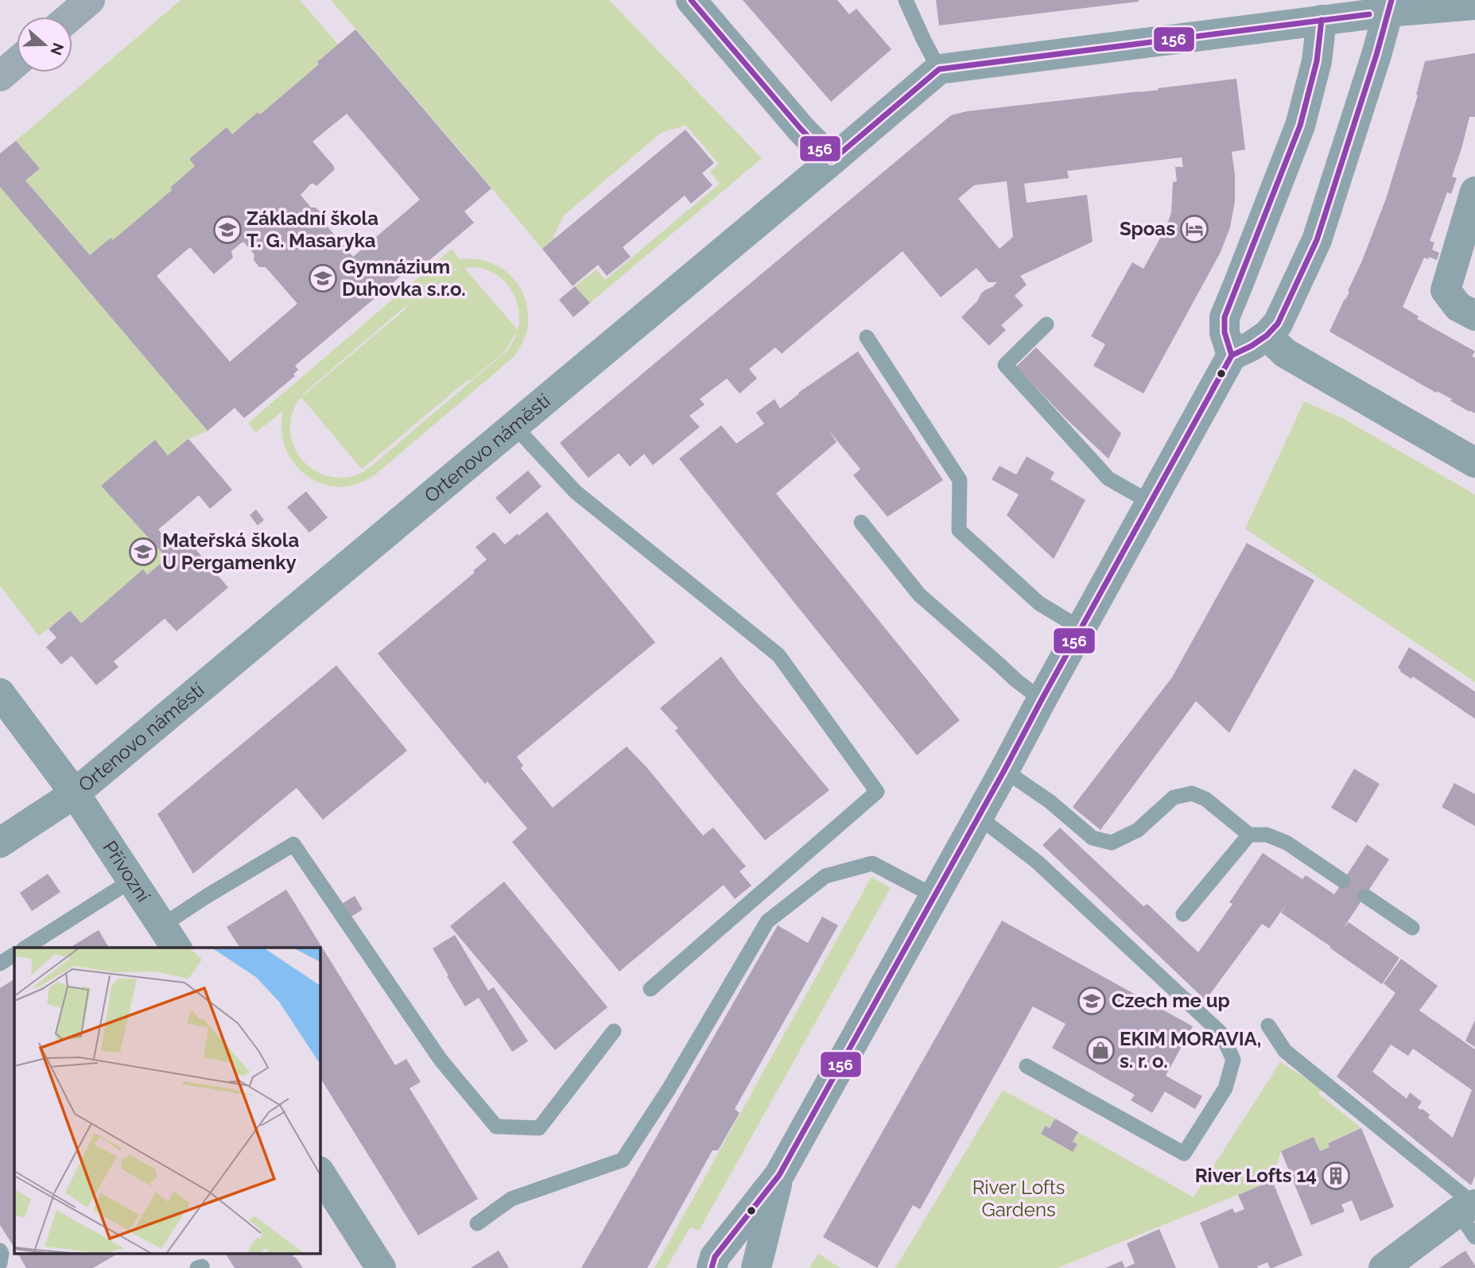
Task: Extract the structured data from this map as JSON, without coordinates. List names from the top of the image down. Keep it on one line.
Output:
{"streets":{"street":["Ortenovo náměstí","Přívozní"]},"crossings":[["Ortenovo náměstí","Přívozní"]],"parks":["River Lofts Gardens"],"places":{"hotel":["Spoas"],"school or university":["Základní škola T. G. Masaryka","Gymnázium Duhovka s.r.o.","Mateřská škola U Pergamenky","Czech me up"],"shop":["EKIM MORAVIA, s. r. o."],"building":["River Lofts 14"]},"lines":["transit line 156"],"north":"right"}
